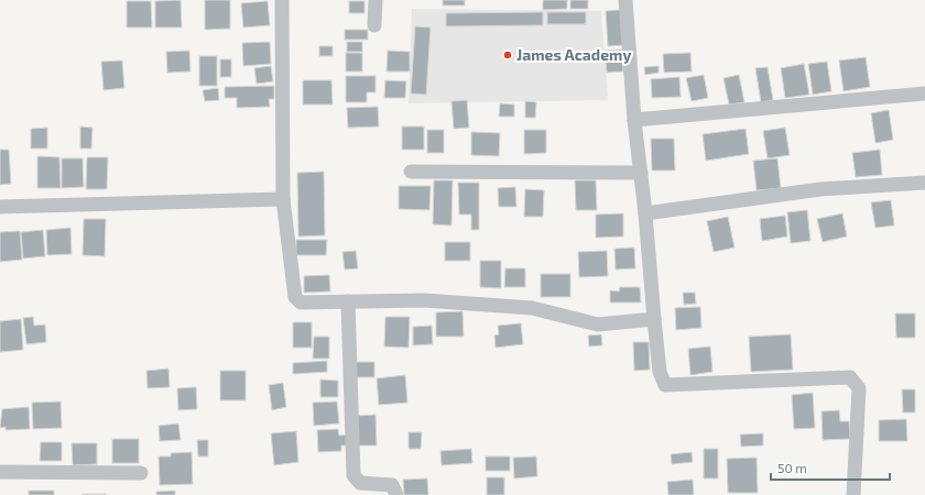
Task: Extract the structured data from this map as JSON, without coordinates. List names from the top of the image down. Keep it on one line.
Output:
{"places":["James Academy"],"scale_bar":"50 m"}
